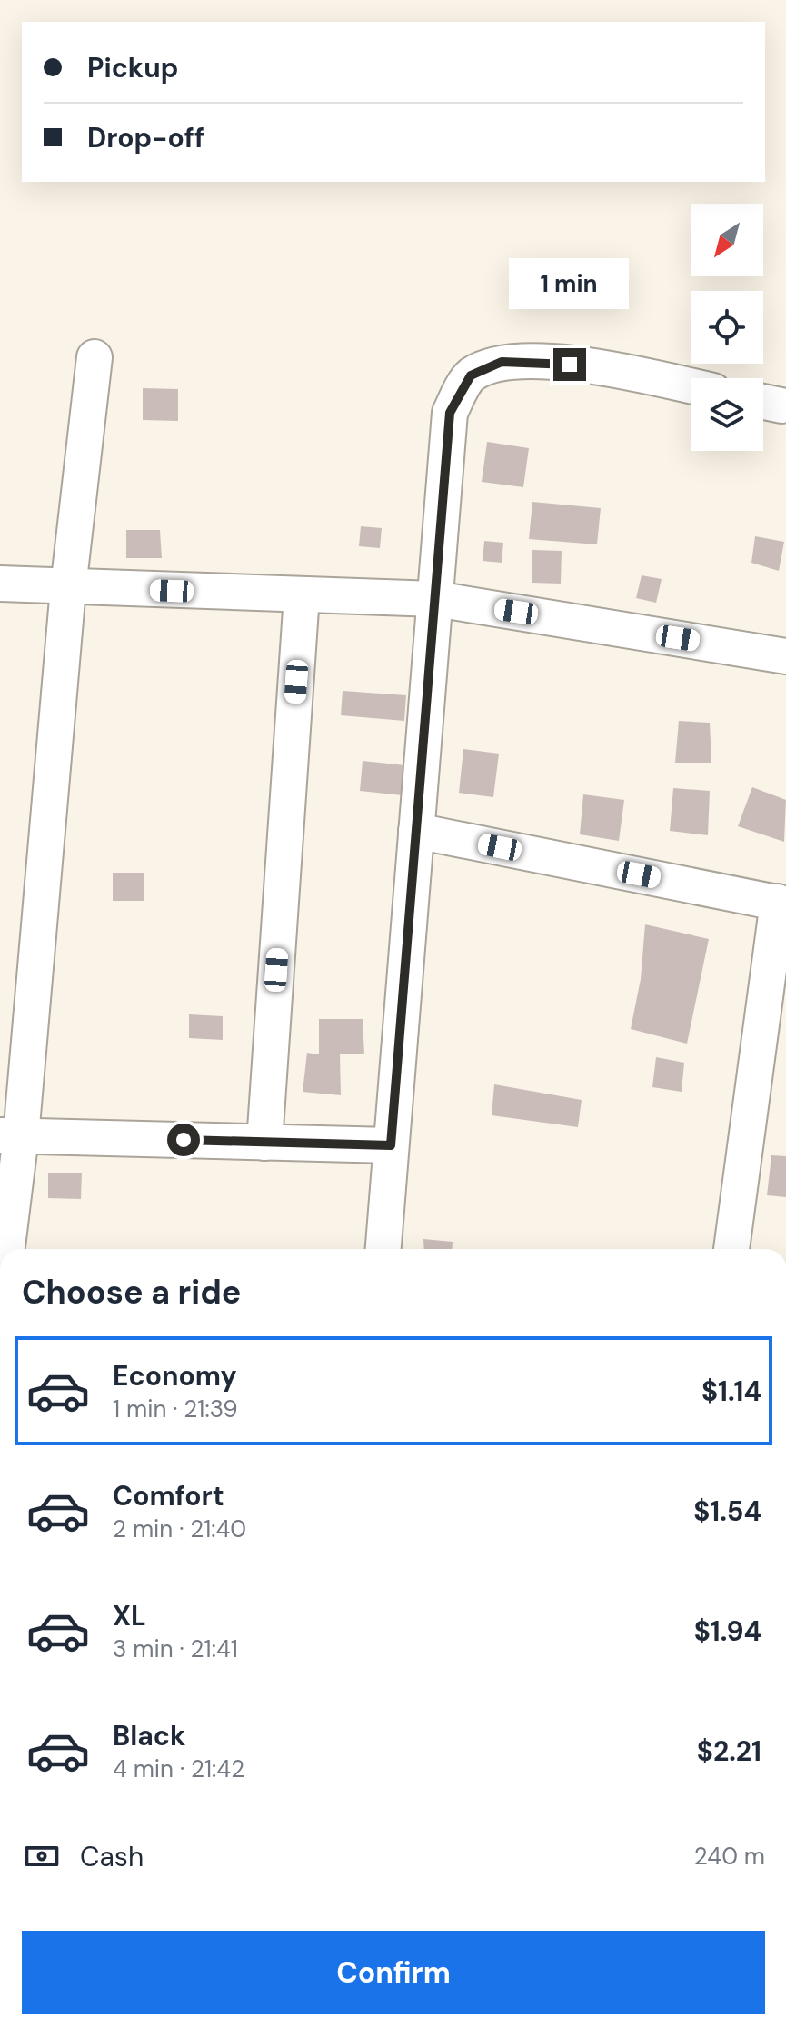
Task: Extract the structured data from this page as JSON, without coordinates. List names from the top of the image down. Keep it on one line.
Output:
{"north":"bottom left","page":{"banner":["Pickup","Drop-off"],"bubble":"1 min","heading":"Choose a ride","list":[{"name":"Economy","note":"1 min · 21:39","value":"$1.14"},{"name":"Comfort","note":"2 min · 21:40","value":"$1.54"},{"name":"XL","note":"3 min · 21:41","value":"$1.94"},{"name":"Black","note":"4 min · 21:42","value":"$2.21"}],"pay":["Cash","240 m"],"buttons":"Confirm"}}
